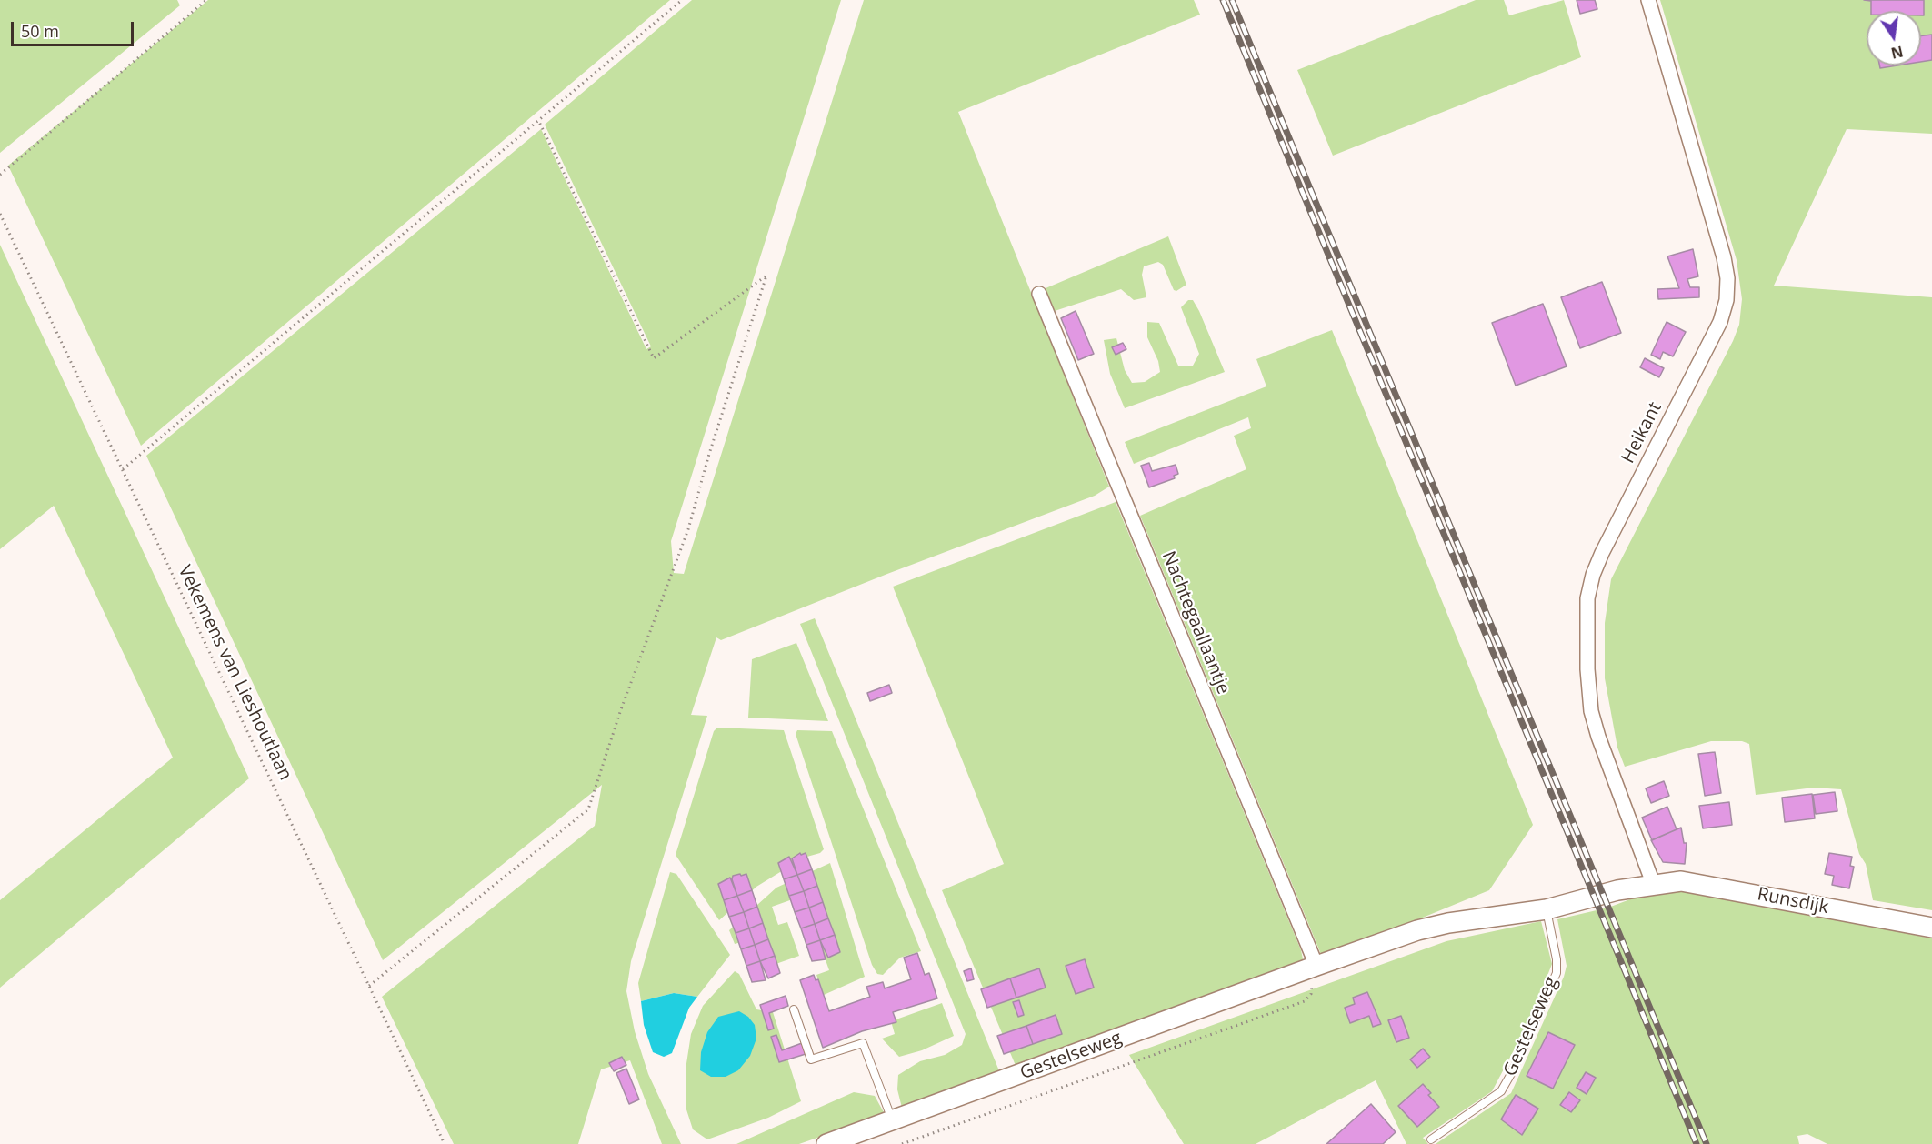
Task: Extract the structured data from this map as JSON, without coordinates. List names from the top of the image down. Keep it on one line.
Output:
{"streets":{"street":["Heikant","Nachtegaallaantje","Runsdijk","Gestelseweg"],"path":["Vekemens van Lieshoutlaan"]},"crossings":[["Heikant","Runsdijk"],["Heikant","Gestelseweg"],["Nachtegaallaantje","Gestelseweg"],["Runsdijk","Gestelseweg"]],"scale_bar":"50 m","north":"bottom"}
